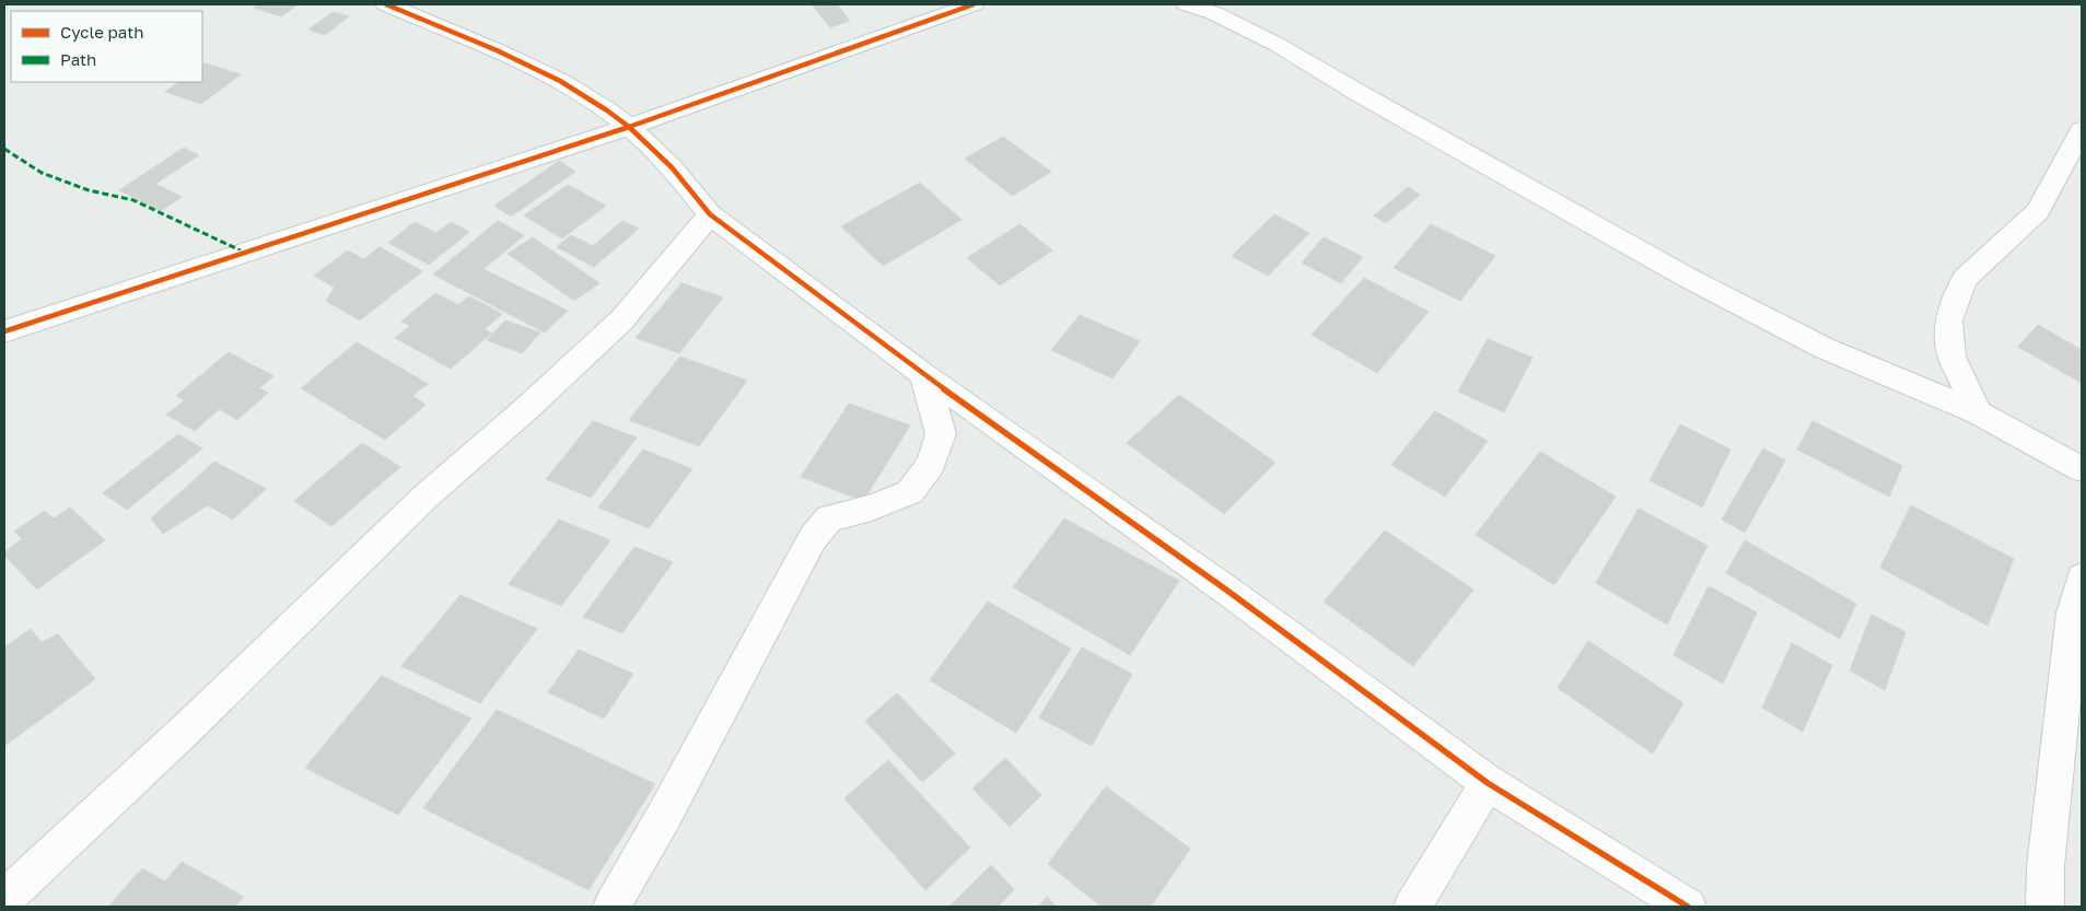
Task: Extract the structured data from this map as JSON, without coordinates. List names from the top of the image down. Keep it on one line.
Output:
{"legend":["Cycle path","Path"]}
